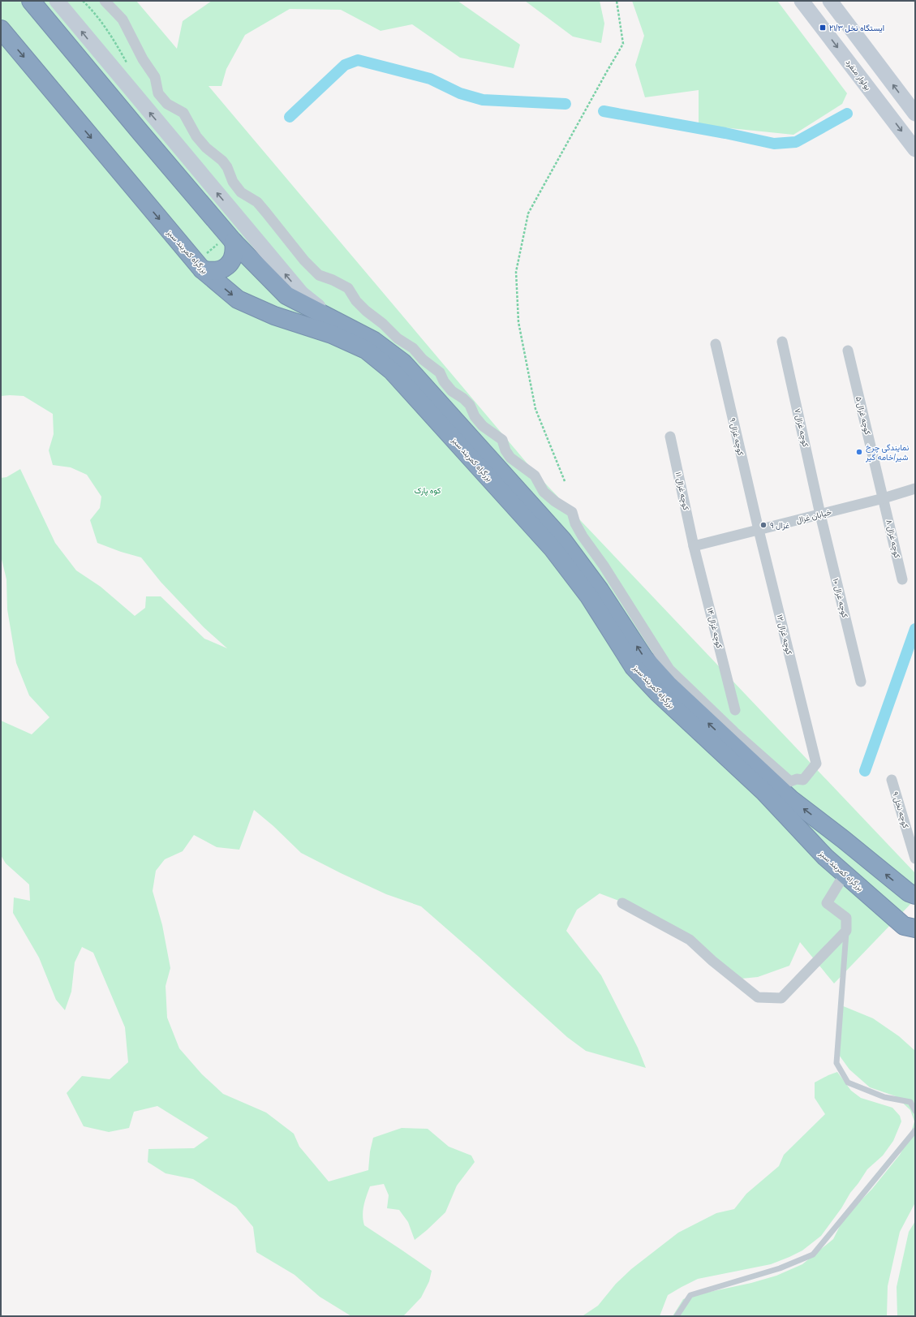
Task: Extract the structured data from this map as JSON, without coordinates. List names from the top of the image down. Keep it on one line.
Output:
{"streets":{"highway":["بزرگراه کمربند سبز"],"street":["بولوار منفرد","کوچه غزال ۵","کوچه غزال ۷","کوچه غزال ۹","کوچه غزال ۱۱","خیابان غزال","کوچه غزال ۸","کوچه غزال ۱۰","کوچه غزال ۱۴","کوچه غزال ۱۲","کوچه نخل ۹"]},"crossings":[["کوچه غزال ۵","خیابان غزال"],["کوچه غزال ۵","کوچه غزال ۸"],["کوچه غزال ۷","خیابان غزال"],["کوچه غزال ۷","کوچه غزال ۱۰"],["کوچه غزال ۹","خیابان غزال"],["کوچه غزال ۹","کوچه غزال ۱۲"],["کوچه غزال ۱۱","خیابان غزال"],["کوچه غزال ۱۱","کوچه غزال ۱۴"],["خیابان غزال","کوچه غزال ۸"],["خیابان غزال","کوچه غزال ۱۰"],["خیابان غزال","کوچه غزال ۱۴"],["خیابان غزال","کوچه غزال ۱۲"]],"parks":["کوه پارک"],"places":{"transit":["ایستگاه نخل ۲۱/۳"],"other":["نمایندگی چرخ شیر/خامه گیر","غزال ۹"]}}
